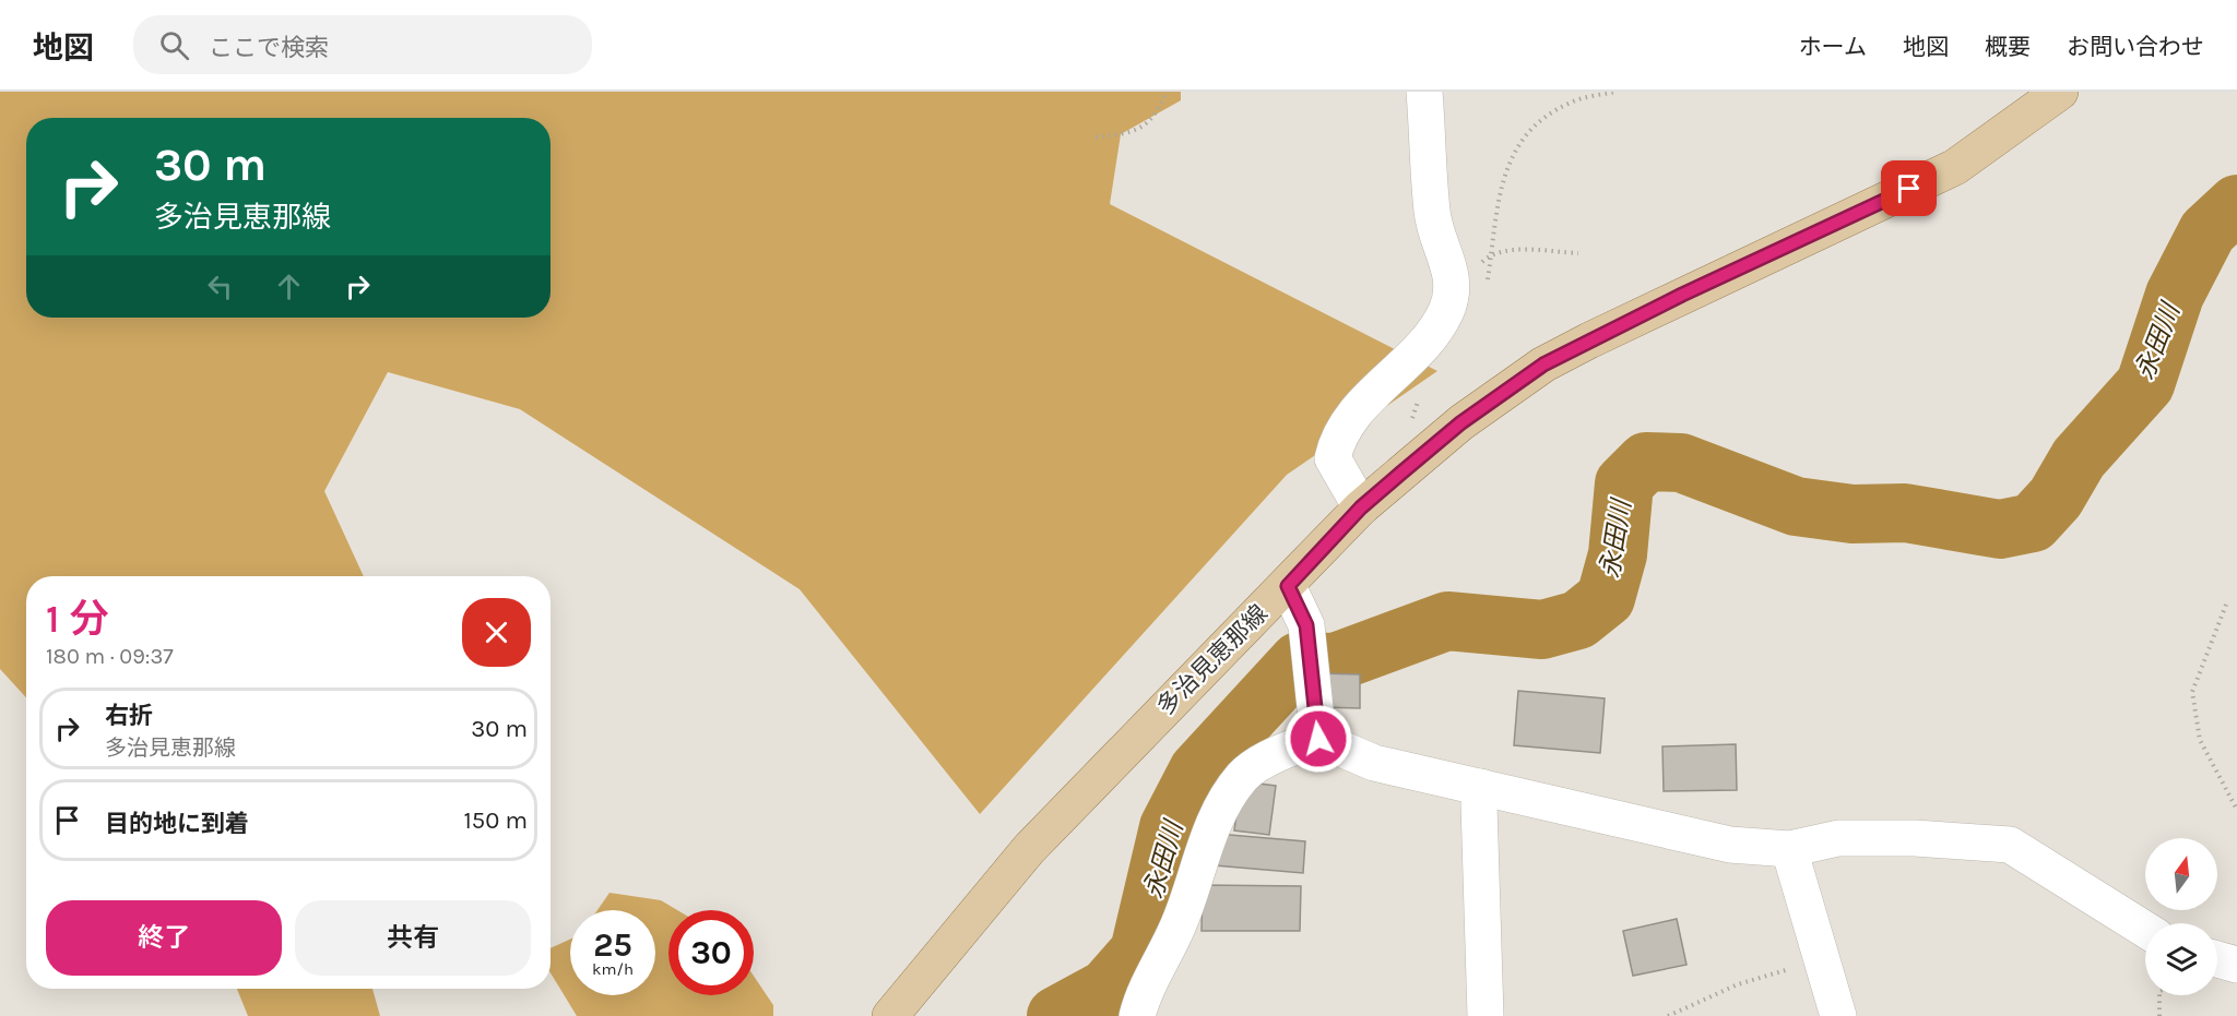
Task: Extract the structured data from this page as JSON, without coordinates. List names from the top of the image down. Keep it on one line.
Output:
{"streets":{"main road":["多治見恵那線"]},"water":["永田川"],"north":"top","page":{"header":"地図","search":"ここで検索","nav":["ホーム","地図","概要","お問い合わせ"],"turn":["30 m","多治見恵那線"],"heading":["1 分","180 m · 09:37"],"list":[{"name":"右折","note":"多治見恵那線","value":"30 m"},{"name":"目的地に到着","value":"150 m"}],"buttons":["終了","共有"],"speed":"25 km/h","limit":"30"}}
